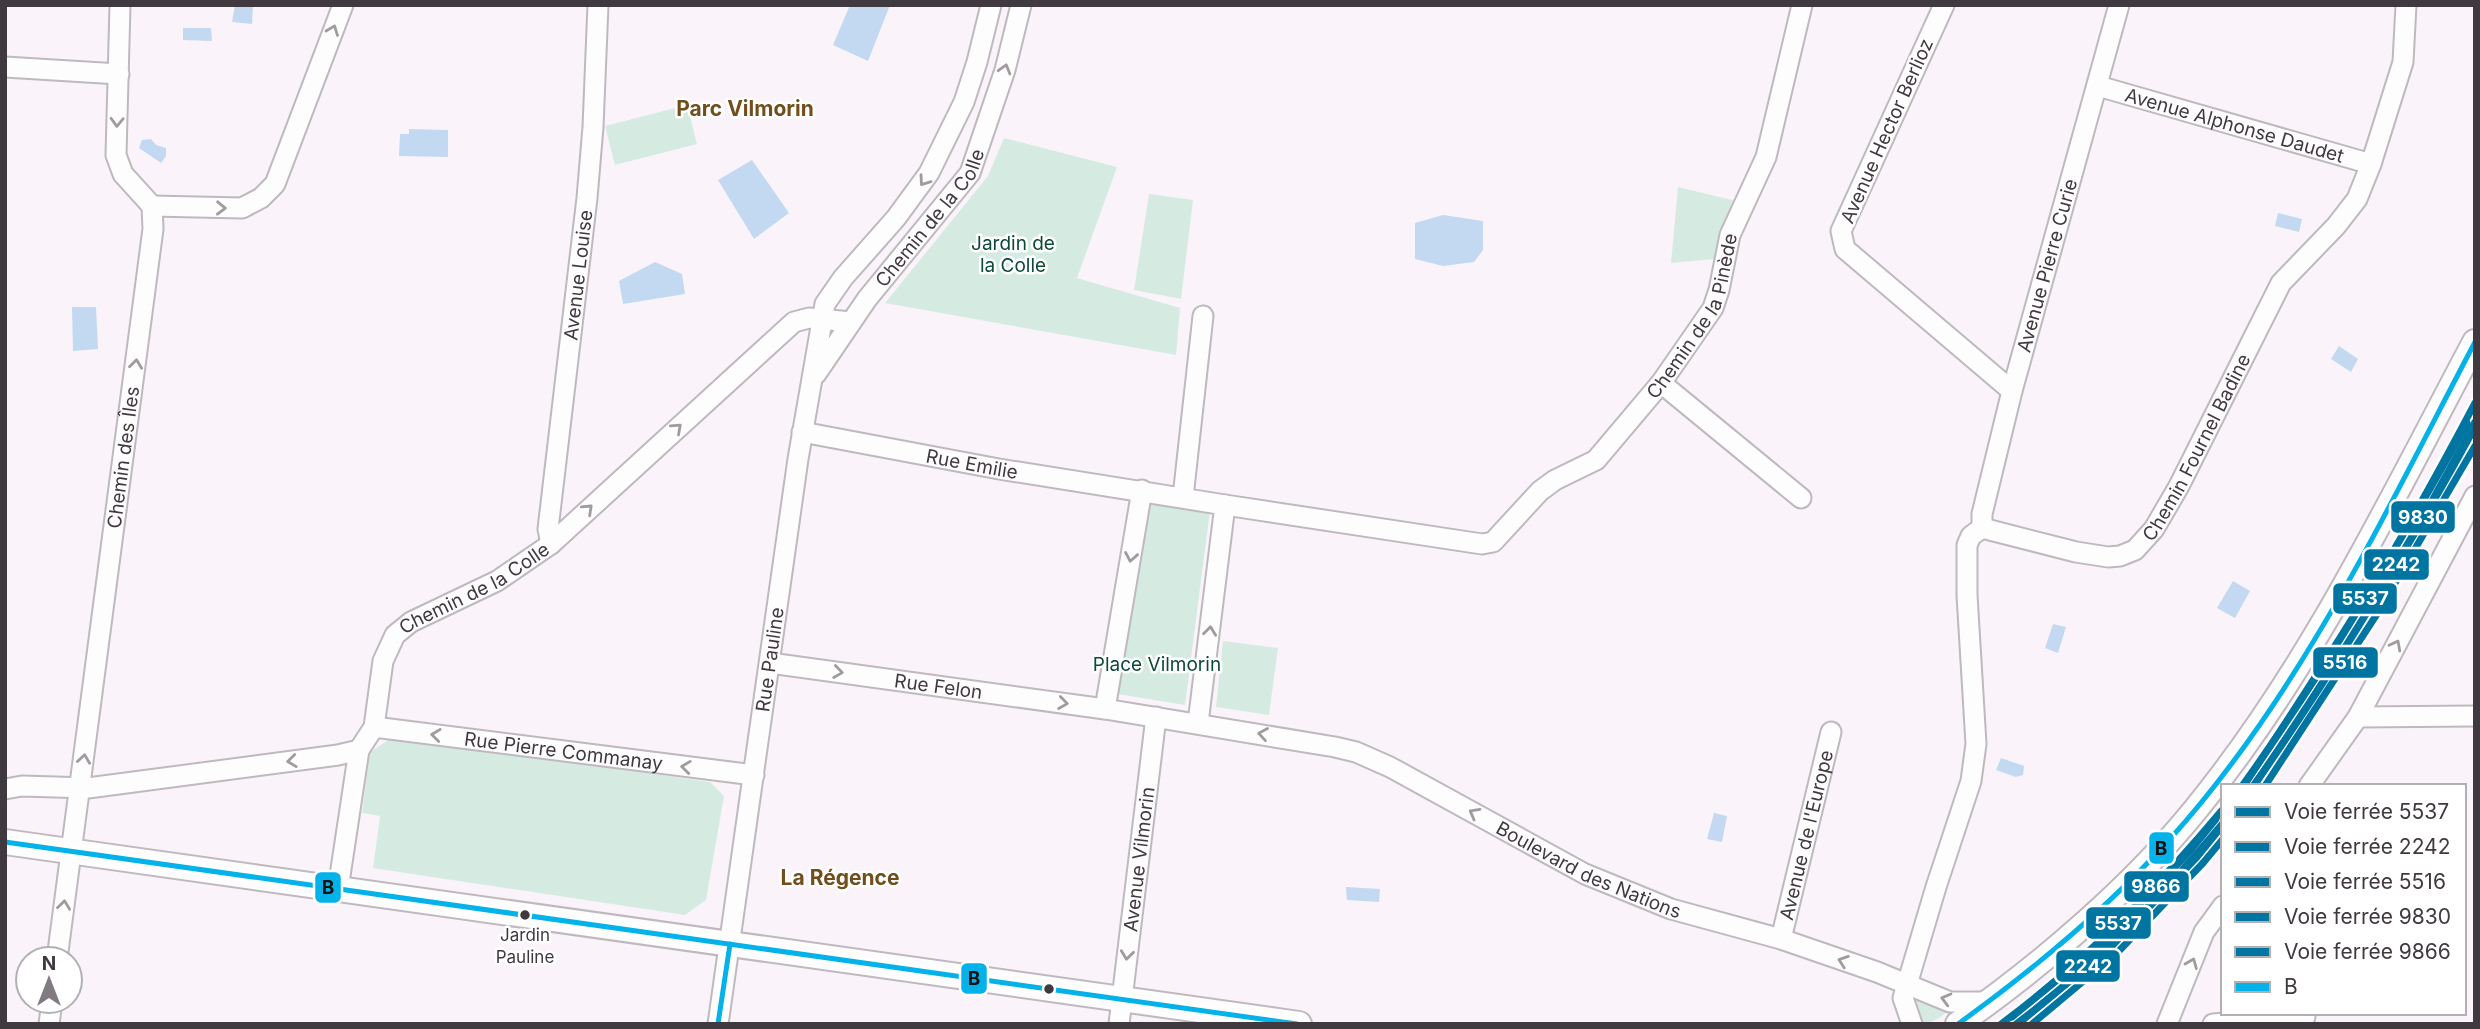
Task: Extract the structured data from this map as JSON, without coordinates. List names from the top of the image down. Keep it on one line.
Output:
{"streets":{"street":["Avenue Alphonse Daudet","Avenue Hector Berlioz","Chemin de la Colle","Avenue Pierre Curie","Avenue Louise","Chemin de la Pinède","Chemin Fournel Badine","Chemin des Îles","Rue Emilie","Rue Pauline","Rue Felon","Rue Pierre Commanay","Avenue de l'Europe","Avenue Vilmorin","Boulevard des Nations"]},"crossings":[["Avenue Alphonse Daudet","Avenue Pierre Curie"],["Avenue Alphonse Daudet","Chemin Fournel Badine"],["Avenue Hector Berlioz","Avenue Pierre Curie"],["Chemin de la Colle","Avenue Louise"],["Chemin de la Colle","Rue Pauline"],["Chemin de la Colle","Rue Pierre Commanay"],["Avenue Pierre Curie","Chemin Fournel Badine"],["Rue Emilie","Rue Pauline"],["Rue Pauline","Rue Felon"],["Rue Pauline","Rue Pierre Commanay"],["Avenue de l'Europe","Boulevard des Nations"]],"one_way":["Chemin des Îles","Rue Felon","Rue Pierre Commanay","Avenue Vilmorin","Boulevard des Nations"],"districts":["Parc Vilmorin","La Régence"],"parks":["Jardin de la Colle","Place Vilmorin"],"places":["Jardin Pauline"],"lines":["transit line B","rail line 5537","rail line 9830","rail line 9866","rail line 2242","rail line 5516"],"legend":["Voie ferrée 5537","Voie ferrée 2242","Voie ferrée 5516","Voie ferrée 9830","Voie ferrée 9866","B"],"north":"top"}
